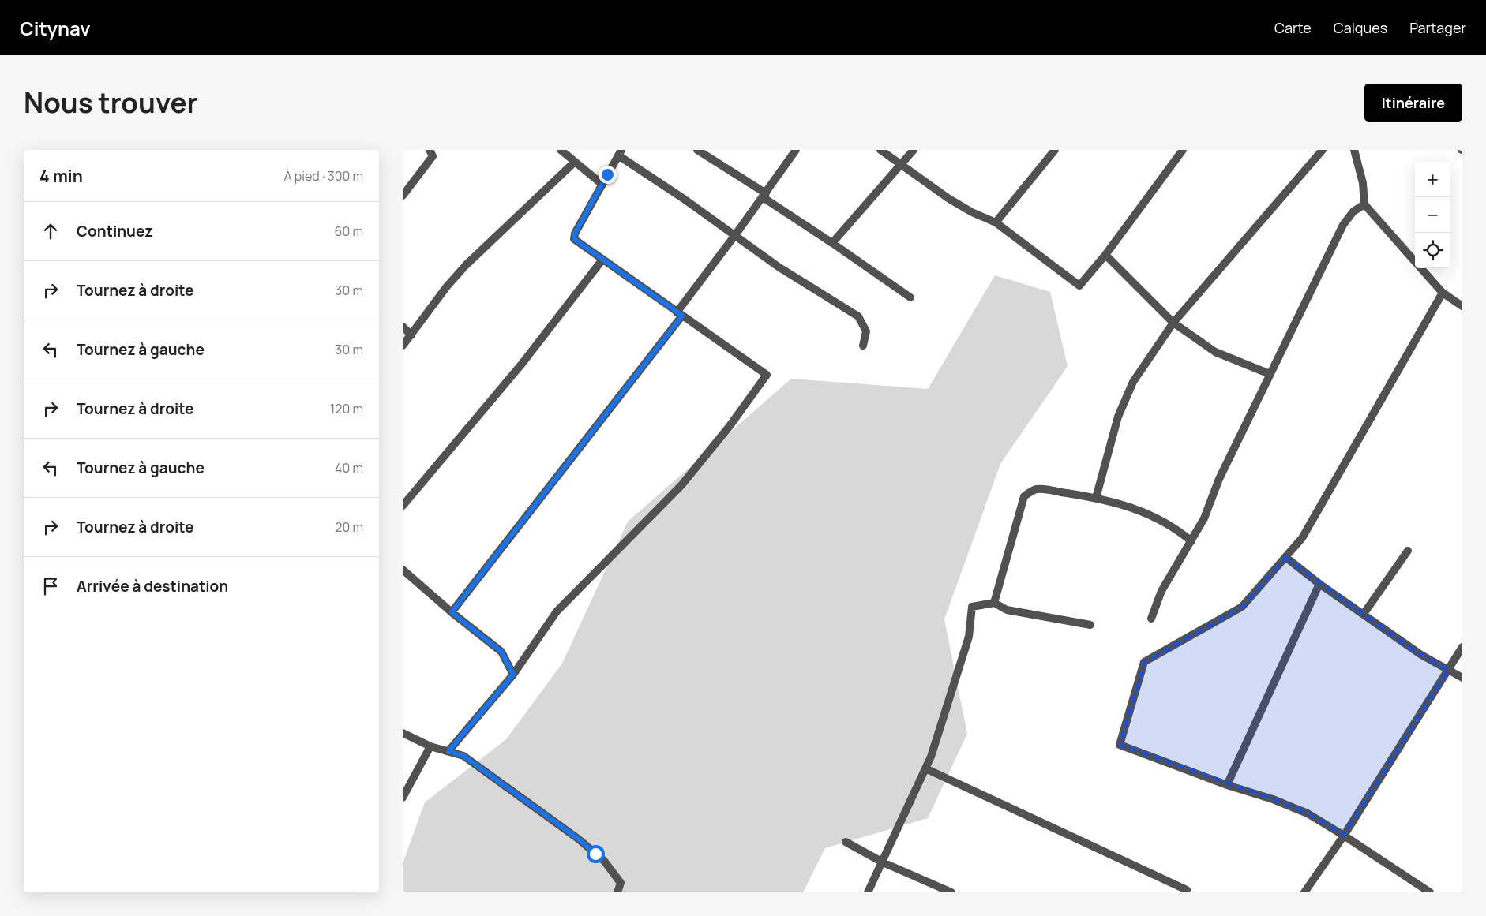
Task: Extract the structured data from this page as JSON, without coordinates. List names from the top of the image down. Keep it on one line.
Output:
{"page":{"header":"Citynav","nav":["Carte","Calques","Partager"],"title":"Nous trouver","buttons":"Itinéraire","heading":["4 min","À pied · 300 m"],"map_buttons":["+","−"],"list":[["Continuez","60 m"],["Tournez à droite","30 m"],["Tournez à gauche","30 m"],["Tournez à droite","120 m"],["Tournez à gauche","40 m"],["Tournez à droite","20 m"],"Arrivée à destination"]}}
